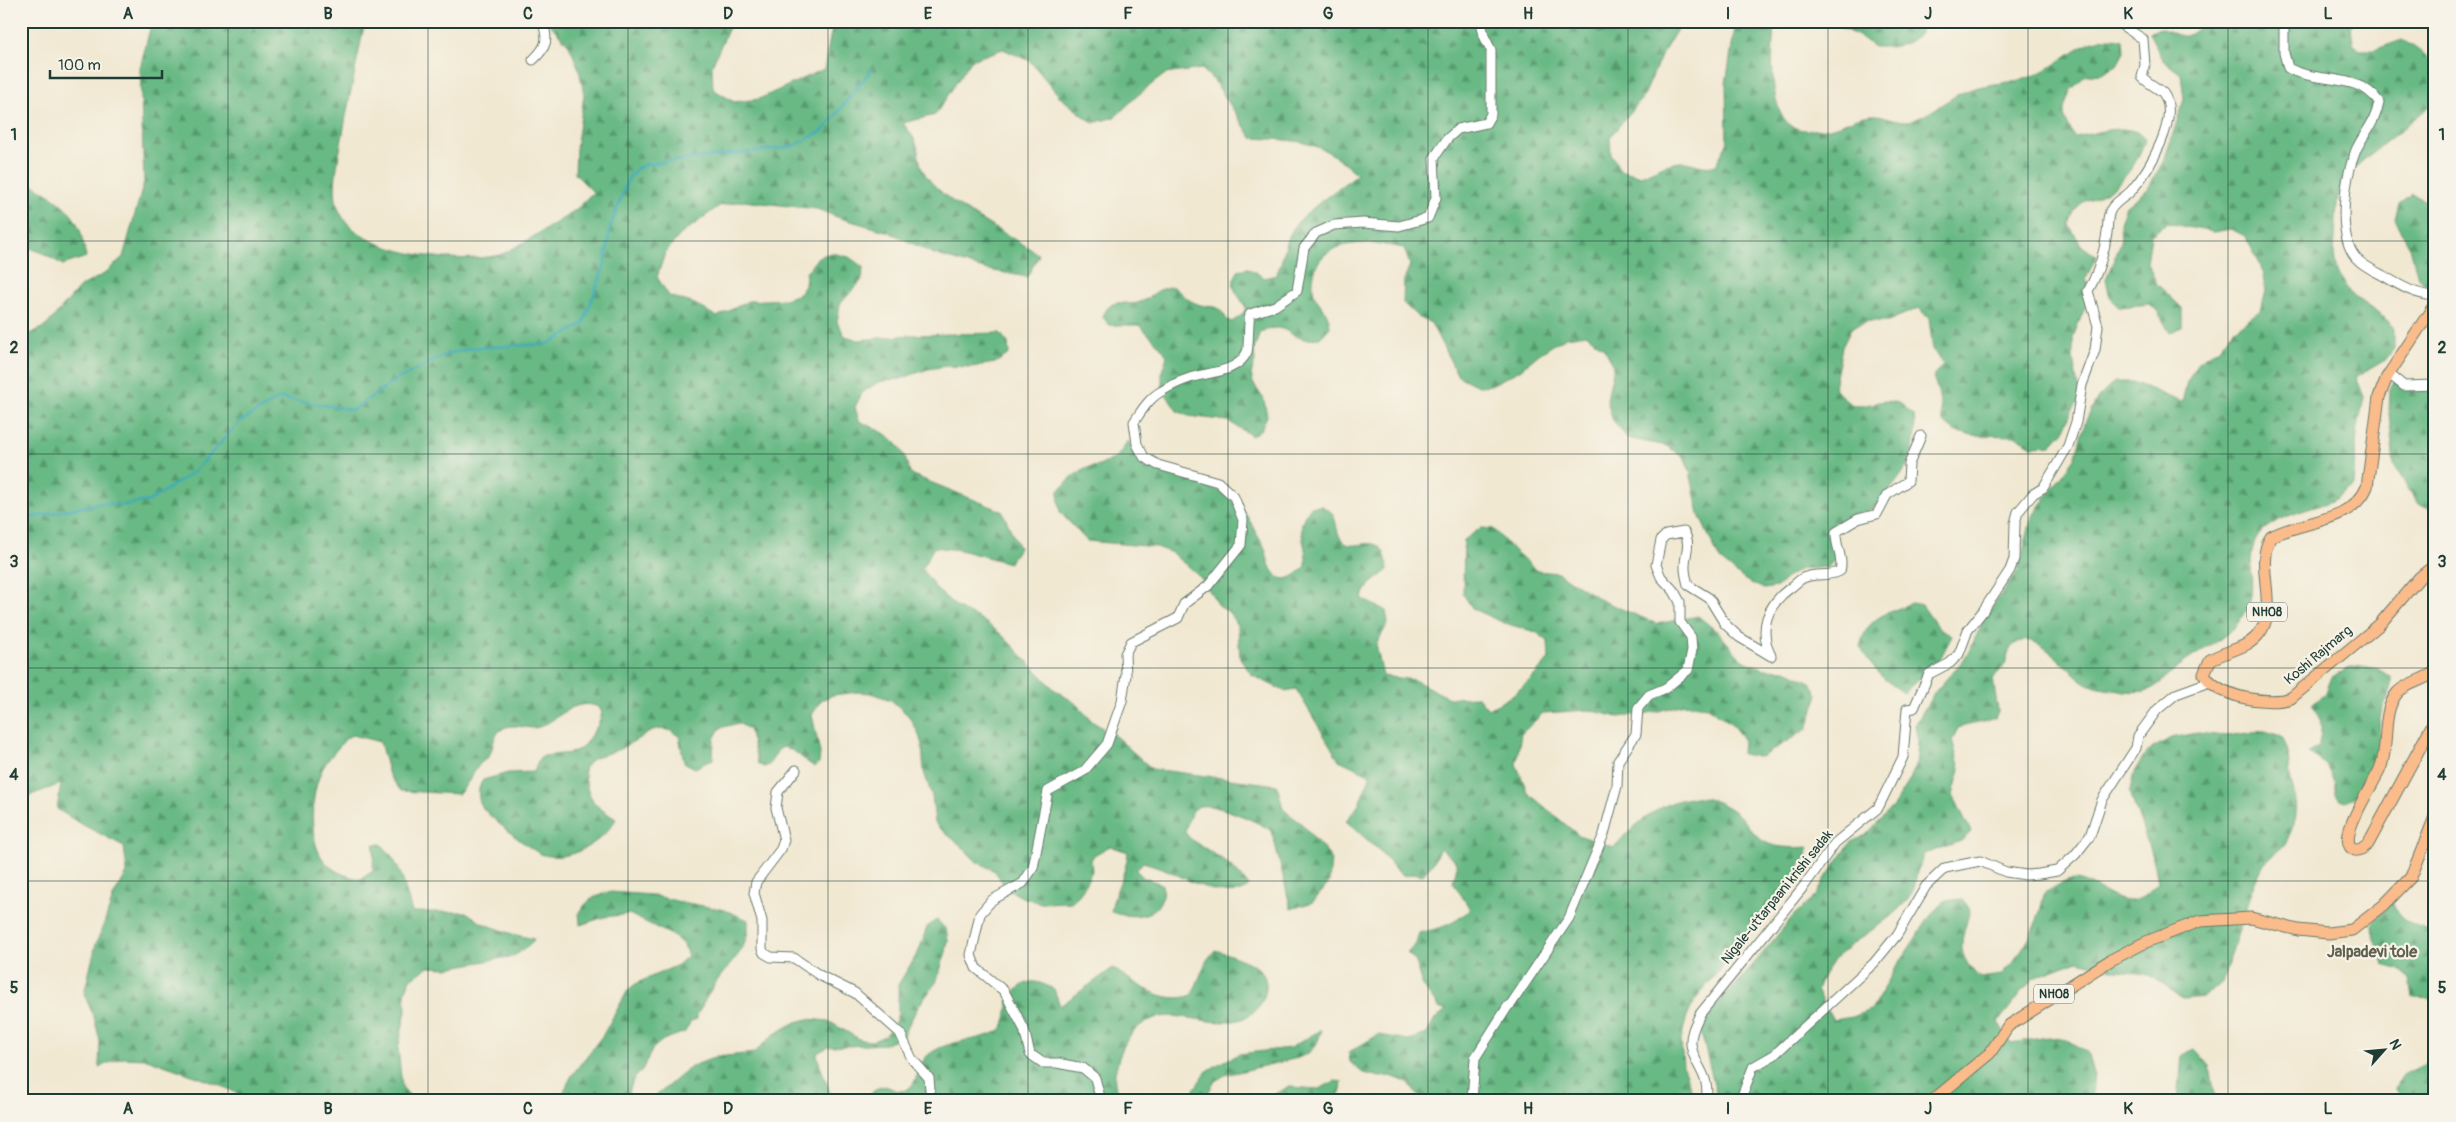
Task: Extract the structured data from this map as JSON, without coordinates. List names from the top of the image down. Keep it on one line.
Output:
{"streets":{"main road":["NH08","Koshi Rajmarg"],"street":["Nigale-uttarpaani krishi sadak"]},"crossings":[["NH08","Koshi Rajmarg"]],"districts":["Jalpadevi tole"],"scale_bar":"100 m","north":"top right","grid":{"columns":["A","B","C","D","E","F","G","H","I","J","K","L"],"rows":["1","2","3","4","5"]}}
